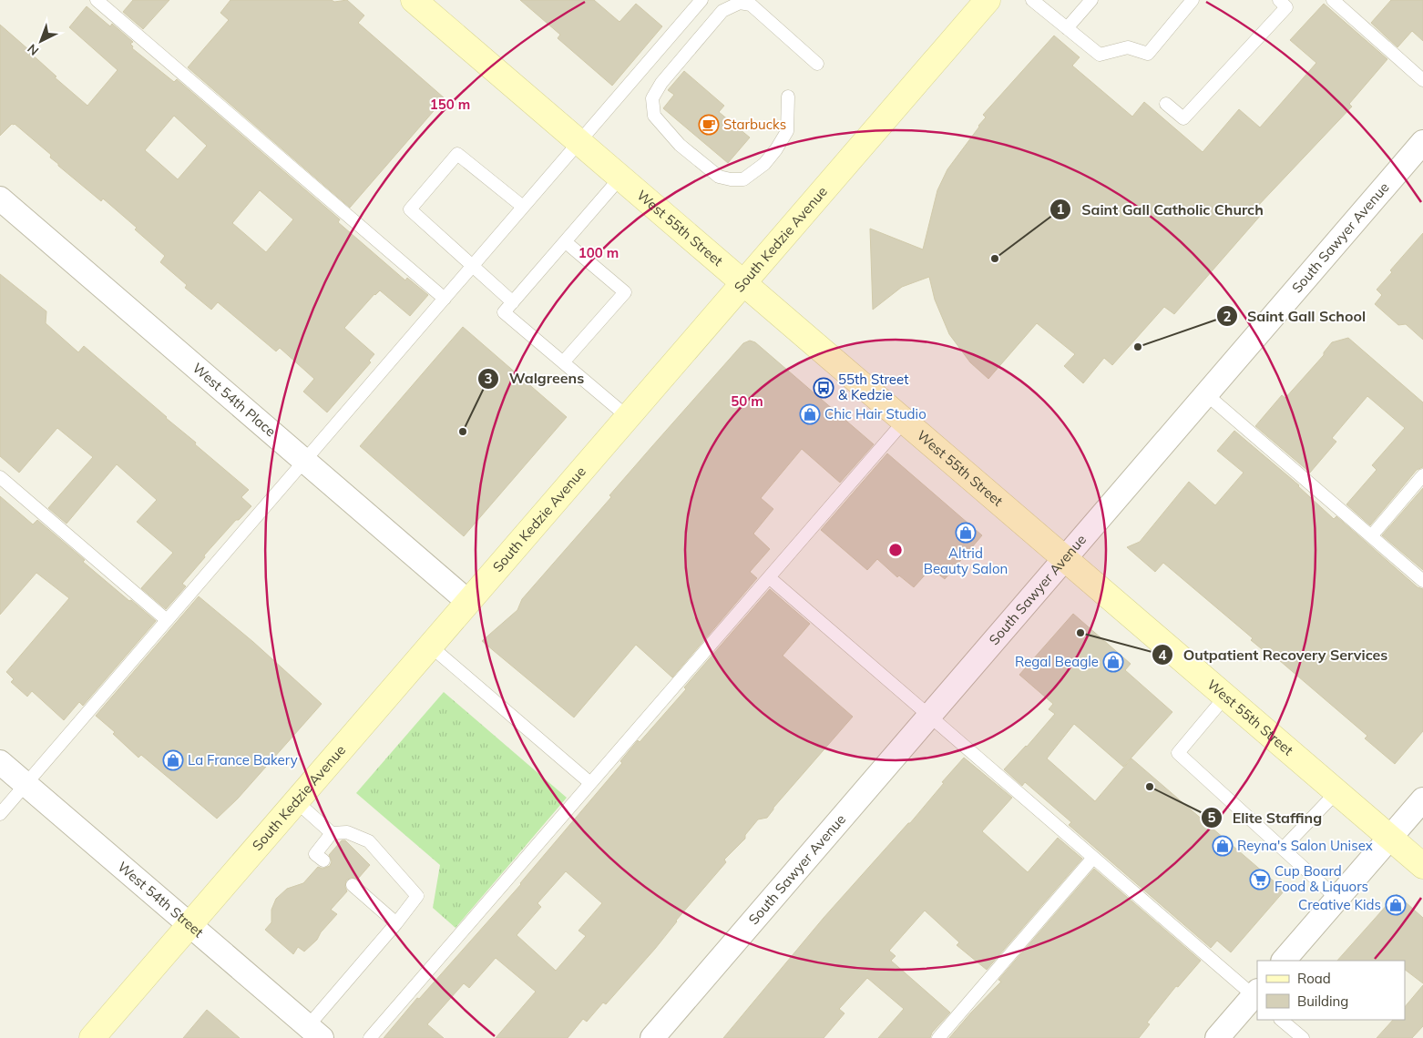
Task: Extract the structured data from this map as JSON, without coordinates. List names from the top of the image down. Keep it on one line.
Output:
{"streets":{"main road":["West 55th Street","South Kedzie Avenue"],"street":["South Sawyer Avenue","West 54th Place","West 54th Street"]},"crossings":[["West 55th Street","South Sawyer Avenue"],["West 55th Street","South Kedzie Avenue"],["South Kedzie Avenue","West 54th Place"],["South Kedzie Avenue","West 54th Street"]],"places":{"cafe":["Starbucks"],"other":["Saint Gall Catholic Church","Saint Gall School","Walgreens","Outpatient Recovery Services","Elite Staffing"],"bus stop":["55th Street & Kedzie"],"shop":["Chic Hair Studio","Altrid Beauty Salon","Regal Beagle","La France Bakery","Reyna's Salon Unisex","Creative Kids"],"supermarket":["Cup Board Food & Liquors"]},"legend":["Road","Building"],"north":"bottom left","rings":["150 m","100 m","50 m"]}
